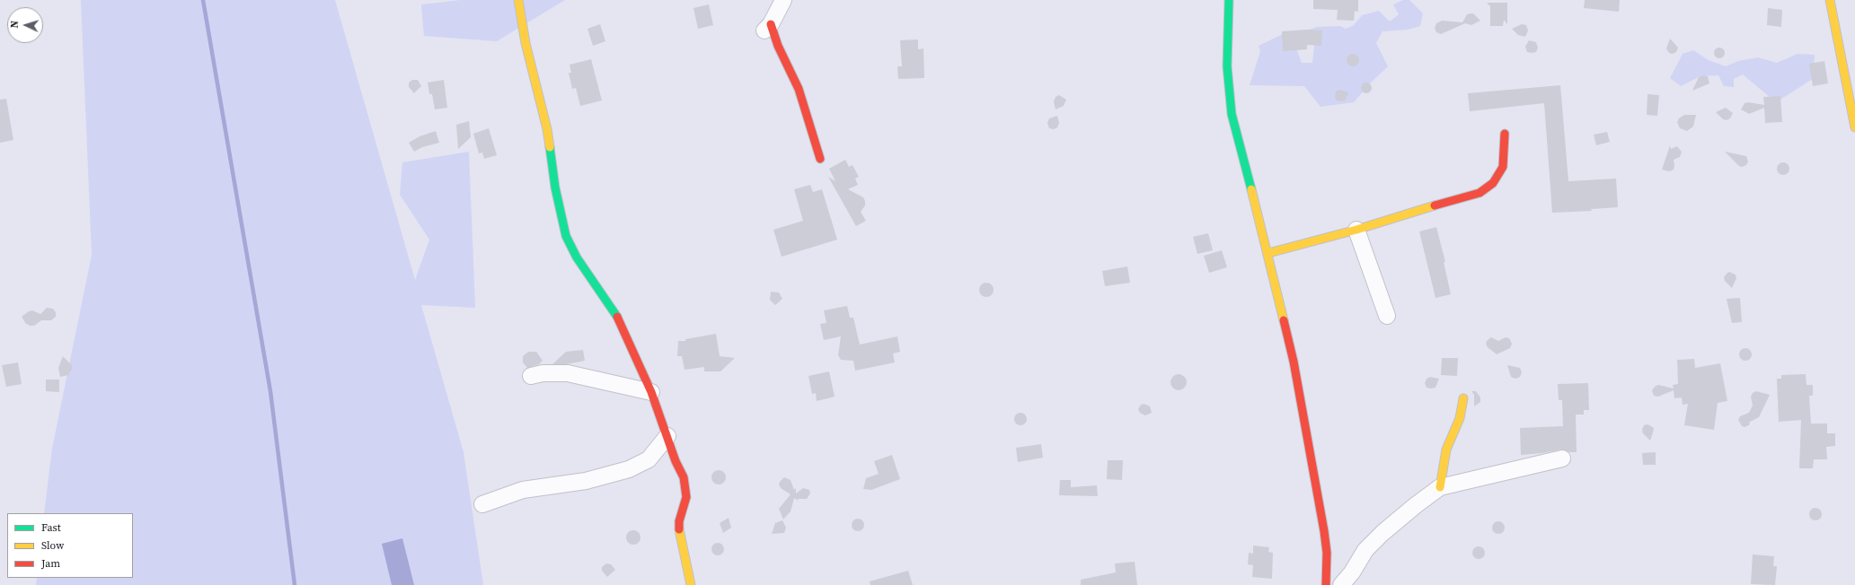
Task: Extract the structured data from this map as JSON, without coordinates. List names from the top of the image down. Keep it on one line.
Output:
{"legend":["Fast","Slow","Jam"],"north":"left"}
